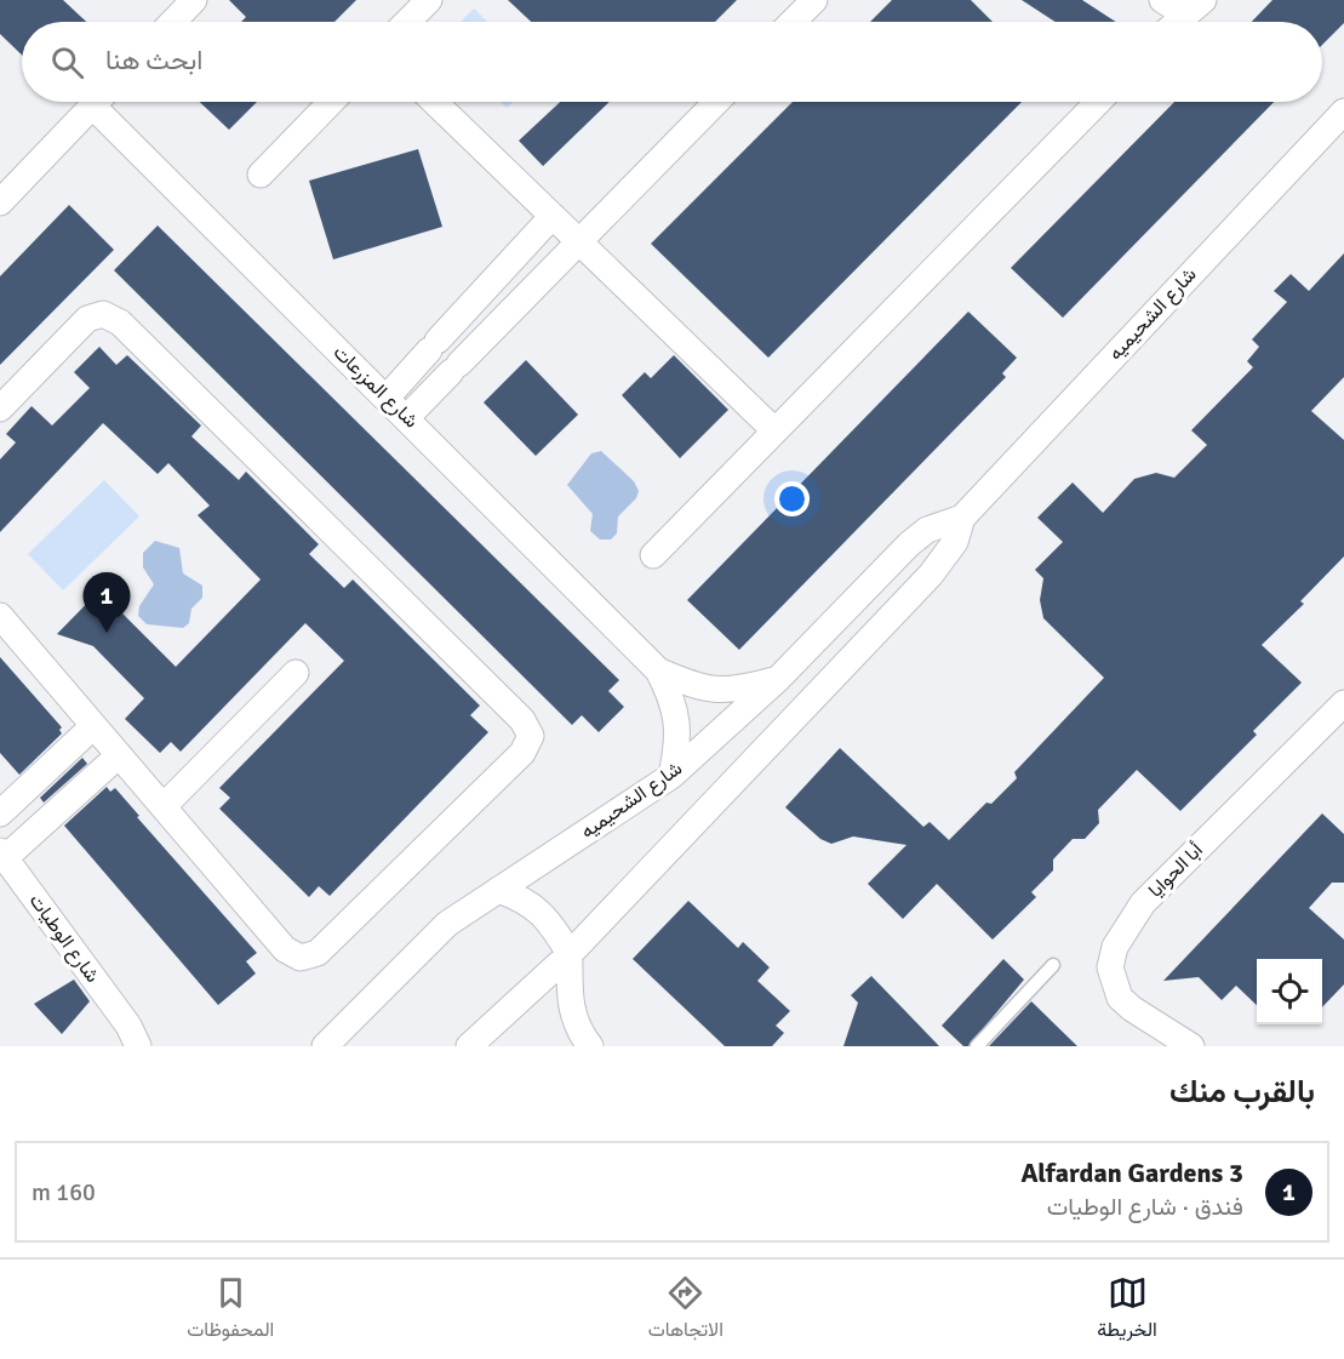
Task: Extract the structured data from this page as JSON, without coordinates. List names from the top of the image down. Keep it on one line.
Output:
{"streets":{"street":["شارع الشحيميه","شارع المزرعات","أبا الحوايا","شارع الوطيات"]},"crossings":[["شارع الشحيميه","شارع المزرعات"]],"page":{"search":"ابحث هنا","pins":"1","heading":"بالقرب منك","list":[{"mark":"1","name":"Alfardan Gardens 3","note":"فندق · شارع الوطيات","value":"160 m"}],"nav":["الخريطة","الاتجاهات","المحفوظات"]}}
